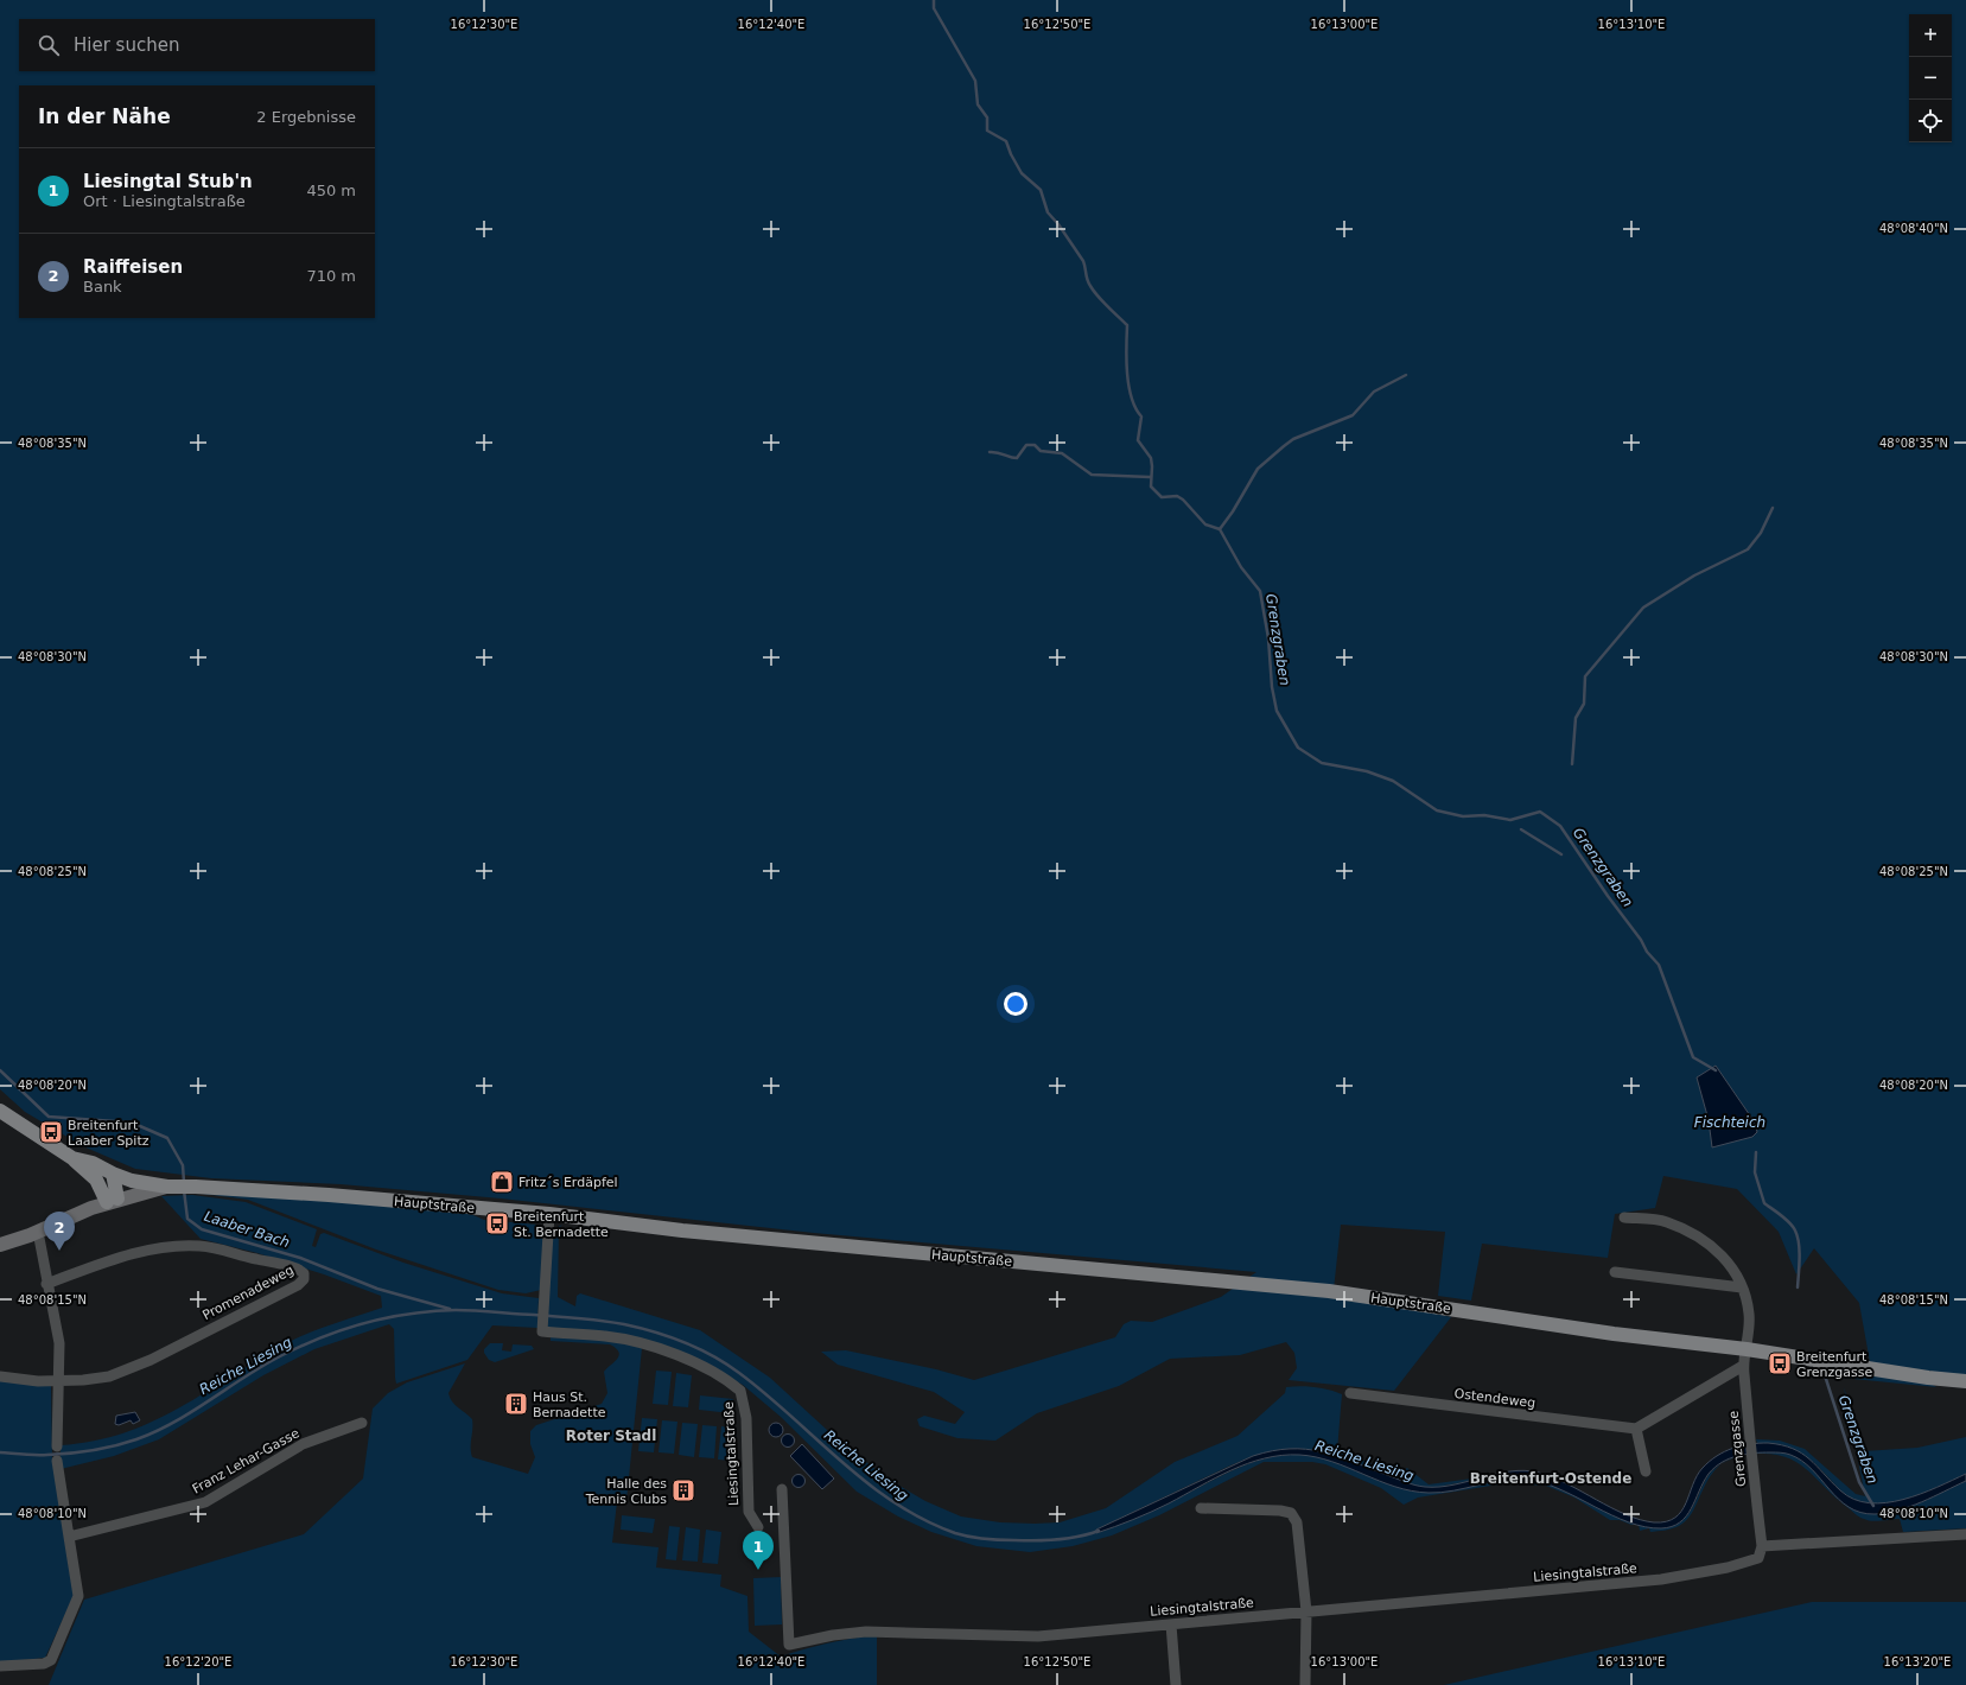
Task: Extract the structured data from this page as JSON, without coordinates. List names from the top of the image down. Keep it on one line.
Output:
{"streets":{"main road":["Hauptstraße"],"street":["Promenadeweg","Ostendeweg","Grenzgasse","Liesingtalstraße","Franz Lehar-Gasse"]},"crossings":[["Hauptstraße","Grenzgasse"],["Hauptstraße","Liesingtalstraße"],["Grenzgasse","Liesingtalstraße"]],"districts":["Roter Stadl","Breitenfurt-Ostende"],"water":["Grenzgraben","Fischteich","Laaber Bach","Reiche Liesing"],"places":{"bus stop":["Breitenfurt Laaber Spitz","Breitenfurt St. Bernadette","Breitenfurt Grenzgasse"],"shop":["Fritz´s Erdäpfel"],"building":["Haus St. Bernadette","Halle des Tennis Clubs"]},"page":{"map_buttons":["+","−"],"search":"Hier suchen","heading":["In der Nähe","2 Ergebnisse"],"list":[{"mark":"1","name":"Liesingtal Stub'n","note":"Ort · Liesingtalstraße","value":"450 m"},{"mark":"2","name":"Raiffeisen","note":"Bank","value":"710 m"}],"pins":["2","1"]},"coordinates":["16°12'30\"E","16°12'40\"E","16°12'50\"E","16°13'00\"E","16°13'10\"E","48°08'40\"N","48°08'35\"N","48°08'30\"N","48°08'25\"N","48°08'20\"N","48°08'15\"N","48°08'10\"N","16°12'20\"E","16°13'20\"E"]}
